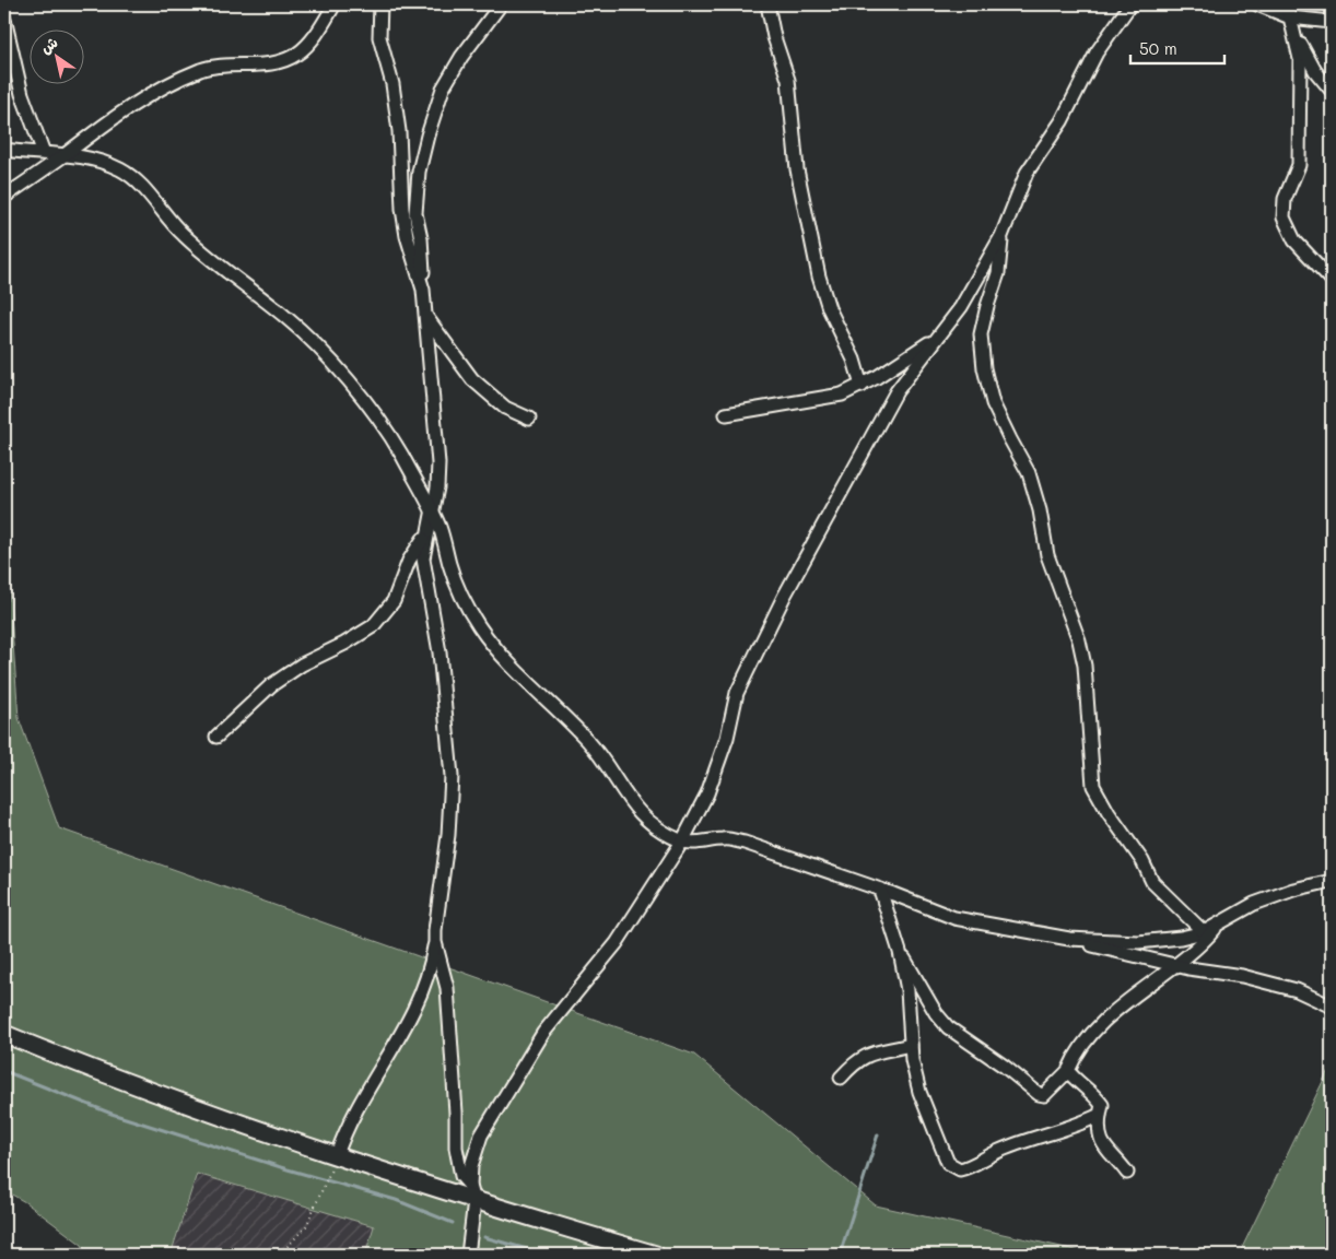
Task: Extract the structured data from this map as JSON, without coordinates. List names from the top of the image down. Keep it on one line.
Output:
{"scale_bar":"50 m","north":"top left"}
